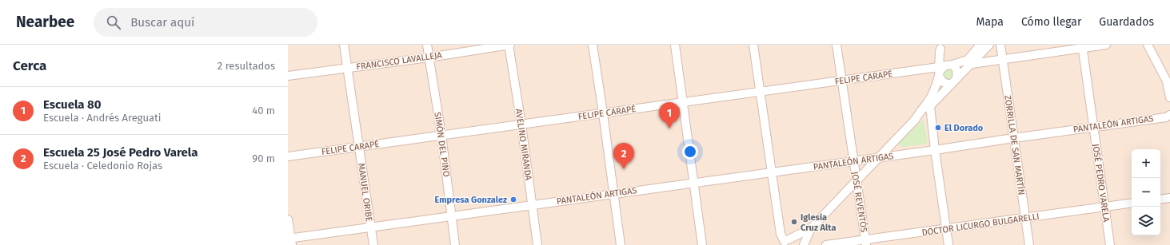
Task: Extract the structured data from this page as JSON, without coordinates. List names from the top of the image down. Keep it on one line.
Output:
{"streets":{"street":["FRANCISCO LAVALLEJA","FELIPE CARAPÉ","PANTALEÓN ARTIGAS","SIMÓN DEL PINO","AVELINO MIRANDA","ZORRILLA DE SAN MARTÍN","JOSÉ PEDRO VARELA","MANUEL ORIBE","JOSÉ REVENTÓS","DOCTOR LICURGO BULGARELLI"]},"crossings":[["FRANCISCO LAVALLEJA","SIMÓN DEL PINO"],["FRANCISCO LAVALLEJA","AVELINO MIRANDA"],["FRANCISCO LAVALLEJA","MANUEL ORIBE"],["FELIPE CARAPÉ","SIMÓN DEL PINO"],["FELIPE CARAPÉ","AVELINO MIRANDA"],["FELIPE CARAPÉ","MANUEL ORIBE"],["FELIPE CARAPÉ","JOSÉ REVENTÓS"],["PANTALEÓN ARTIGAS","SIMÓN DEL PINO"],["PANTALEÓN ARTIGAS","AVELINO MIRANDA"],["PANTALEÓN ARTIGAS","ZORRILLA DE SAN MARTÍN"],["PANTALEÓN ARTIGAS","JOSÉ PEDRO VARELA"],["PANTALEÓN ARTIGAS","MANUEL ORIBE"],["PANTALEÓN ARTIGAS","JOSÉ REVENTÓS"],["ZORRILLA DE SAN MARTÍN","DOCTOR LICURGO BULGARELLI"],["JOSÉ PEDRO VARELA","DOCTOR LICURGO BULGARELLI"],["JOSÉ REVENTÓS","DOCTOR LICURGO BULGARELLI"]],"places":["El Dorado","Empresa Gonzalez","Iglesia Cruz Alta"],"page":{"header":"Nearbee","search":"Buscar aquí","nav":["Mapa","Cómo llegar","Guardados"],"heading":["Cerca","2 resultados"],"list":[{"mark":"1","name":"Escuela 80","note":"Escuela · Andrés Areguati","value":"40 m"},{"mark":"2","name":"Escuela 25 José Pedro Varela","note":"Escuela · Celedonio Rojas","value":"90 m"}],"pins":["1","2"],"map_buttons":["+","−"]}}
